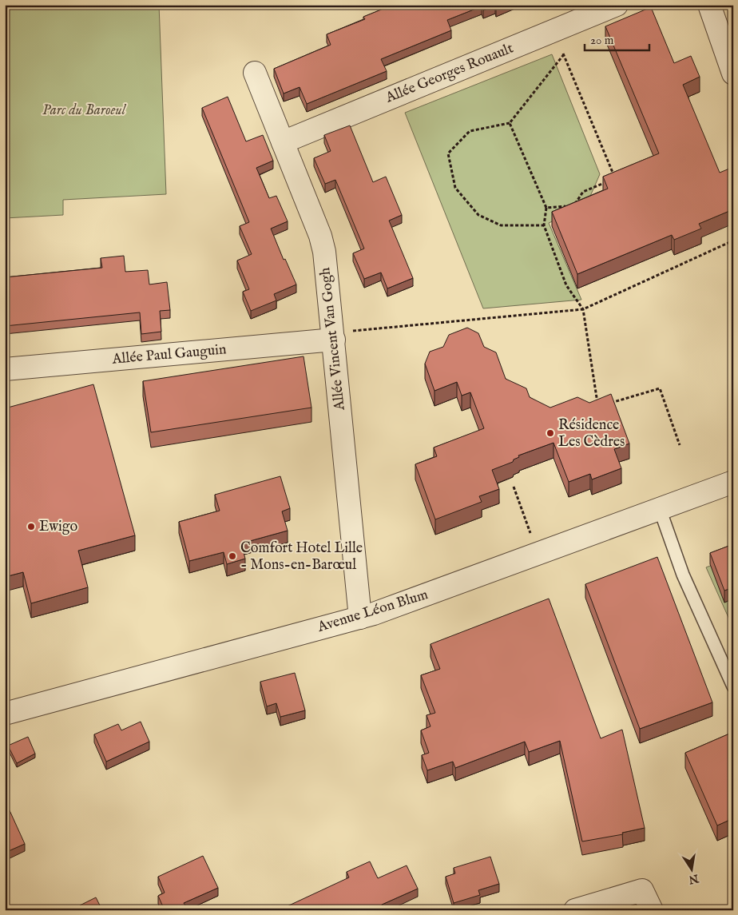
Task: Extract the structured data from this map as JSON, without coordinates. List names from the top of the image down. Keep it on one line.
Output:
{"streets":{"street":["Allée Georges Rouault","Allée Vincent Van Gogh","Allée Paul Gauguin","Avenue Léon Blum"]},"crossings":[["Allée Georges Rouault","Allée Vincent Van Gogh"],["Allée Vincent Van Gogh","Allée Paul Gauguin"],["Allée Vincent Van Gogh","Avenue Léon Blum"]],"parks":["Parc du Baroeul"],"places":["Résidence Les Cèdres","Ewigo","Comfort Hotel Lille - Mons-en-Barœul"],"scale_bar":"20 m","north":"bottom"}
